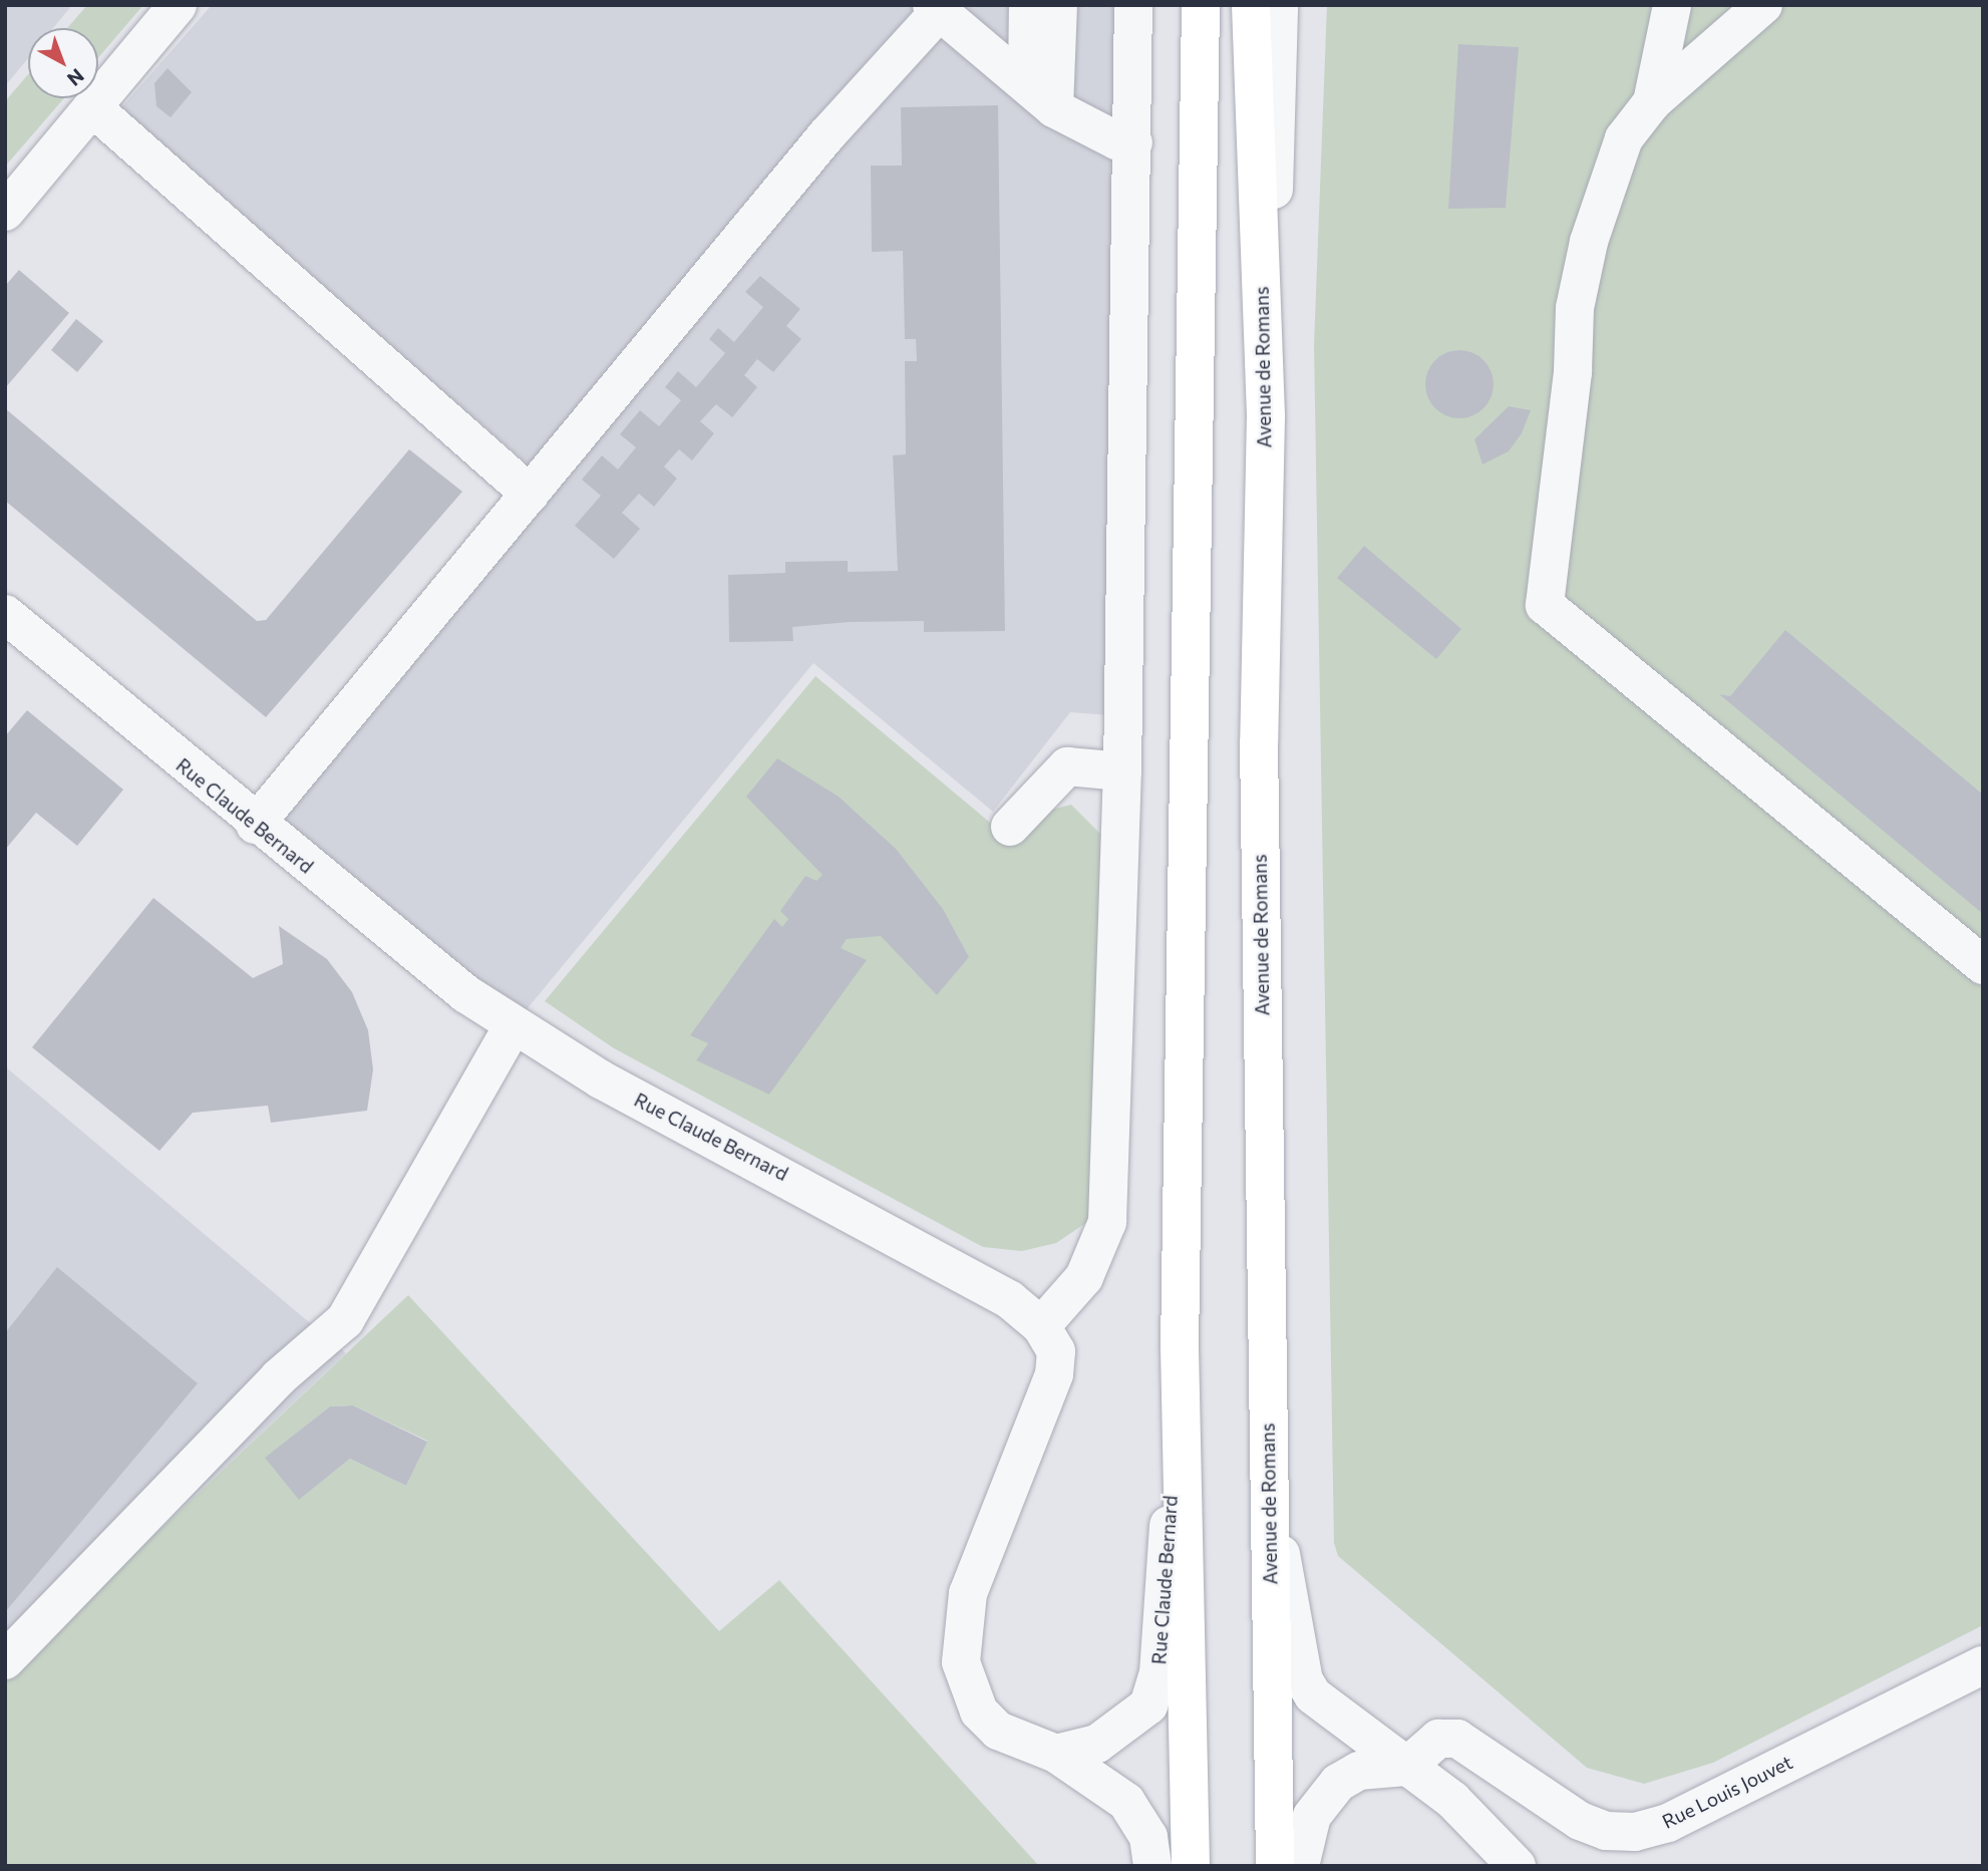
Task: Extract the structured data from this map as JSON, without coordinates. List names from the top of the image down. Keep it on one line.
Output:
{"streets":{"main road":["Avenue de Romans"],"street":["Rue Claude Bernard","Rue Louis Jouvet"]},"north":"bottom right"}
